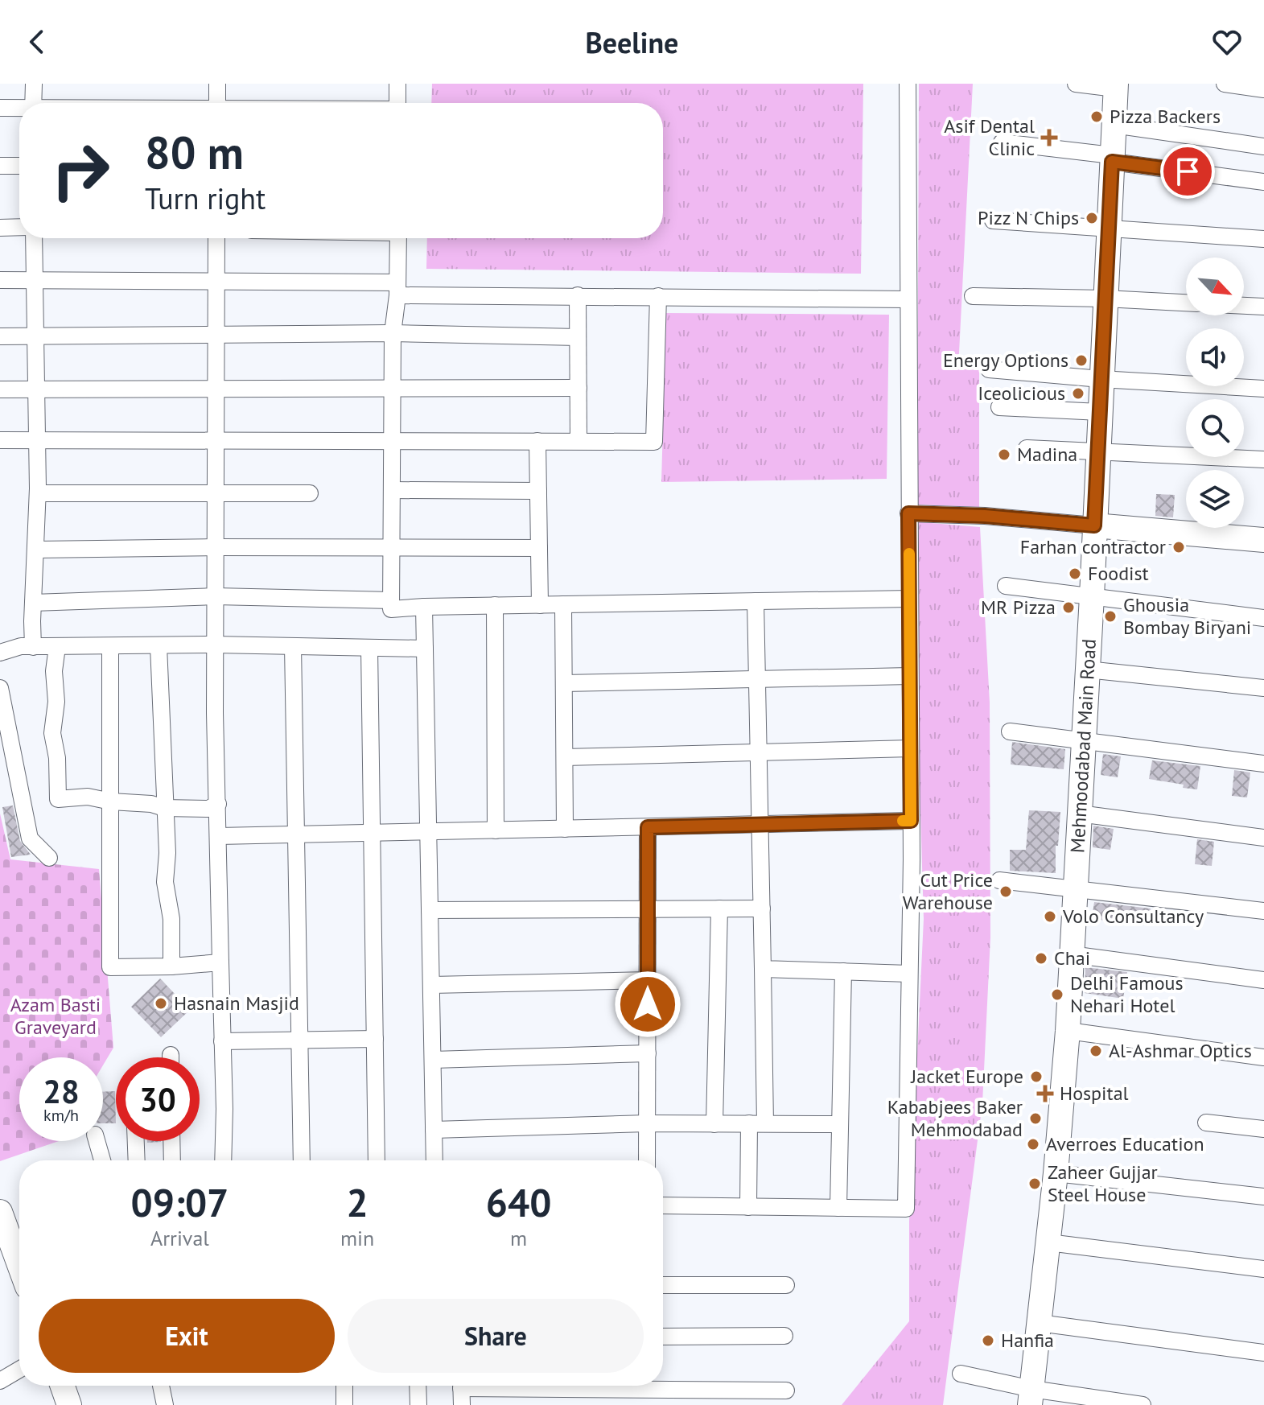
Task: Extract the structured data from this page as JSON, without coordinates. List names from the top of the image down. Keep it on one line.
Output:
{"streets":{"main road":["Mehmoodabad Main Road"]},"parks":["Azam Basti Graveyard"],"places":{"other":["Pizza Backers","Pizz N Chips","Energy Options","Iceolicious","Madina","Farhan contractor","Foodist","MR Pizza","Ghousia Bombay Biryani","Cut Price Warehouse","Volo Consultancy","Chai","Delhi Famous Nehari Hotel","Hasnain Masjid","Al-Ashmar Optics","Jacket Europe","Kababjees Baker Mehmodabad","Averroes Education","Zaheer Gujjar Steel House","Hanfia"],"health":["Asif Dental Clinic","Hospital"]},"north":"bottom right","page":{"header":"Beeline","turn":["80 m","Turn right"],"speed":"28 km/h","limit":"30","eta":["09:07","Arrival","2","min","640","m"],"buttons":["Exit","Share"]}}
